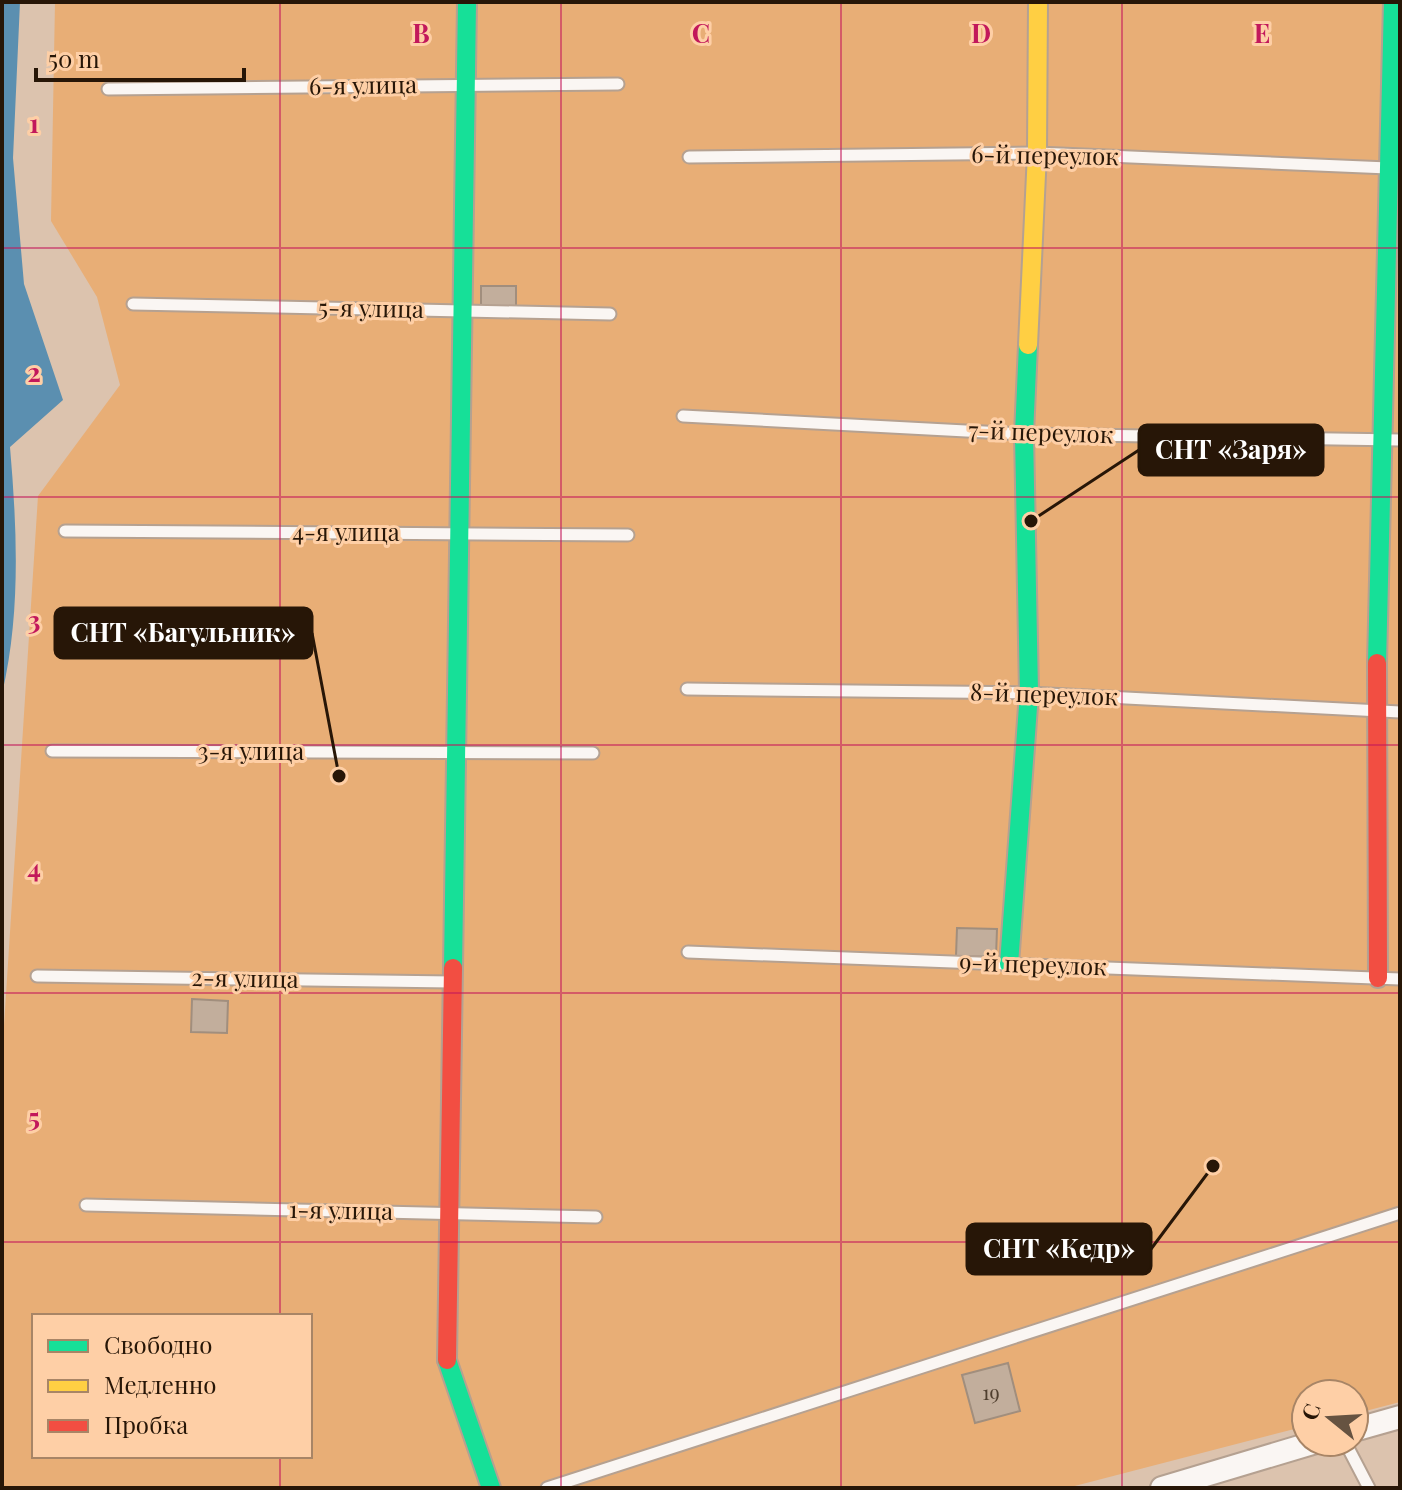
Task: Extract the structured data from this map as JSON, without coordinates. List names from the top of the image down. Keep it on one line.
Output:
{"streets":{"lane":["6-я улица","6-й переулок","5-я улица","7-й переулок","4-я улица","8-й переулок","3-я улица","9-й переулок","2-я улица","1-я улица"]},"places":["СНТ «Заря»","СНТ «Багульник»","СНТ «Кедр»"],"house_numbers":["19"],"legend":["Свободно","Медленно","Пробка"],"scale_bar":"50 m","north":"left","grid":{"columns":["B","C","D","E"],"rows":["1","2","3","4","5"]}}
